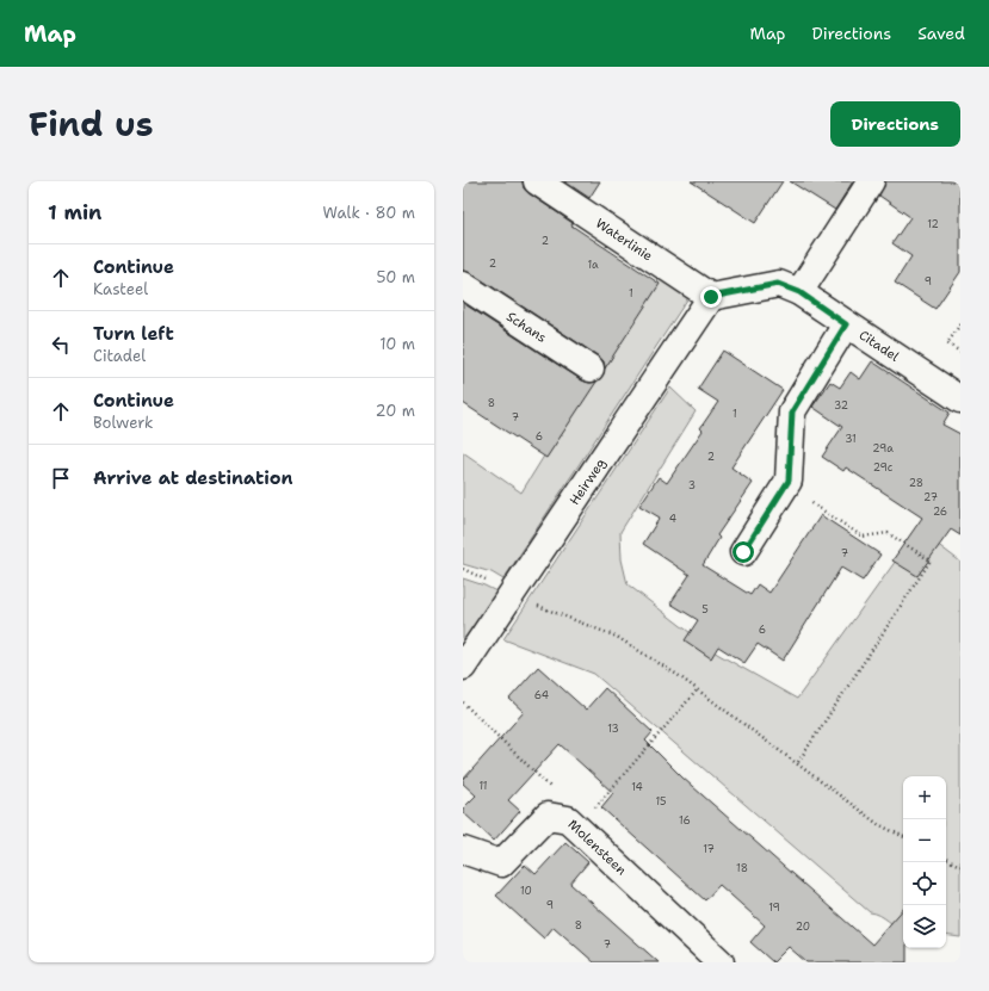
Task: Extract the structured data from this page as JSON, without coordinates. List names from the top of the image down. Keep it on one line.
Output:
{"streets":{"street":["Waterlinie","Schans","Citadel","Heirweg","Molensteen"]},"crossings":[["Waterlinie","Citadel"],["Waterlinie","Heirweg"],["Citadel","Heirweg"]],"house_numbers":["12","2","2","1a","9","1","8","32","1","7","6","31","29a","2","29c","28","3","27","26","4","7","5","6","64","13","11","14","15","16","17","18","10","9","19","8","20","7"],"page":{"header":"Map","nav":["Map","Directions","Saved"],"title":"Find us","buttons":"Directions","heading":["1 min","Walk · 80 m"],"list":[["Continue","Kasteel","50 m"],["Turn left","Citadel","10 m"],["Continue","Bolwerk","20 m"],"Arrive at destination"],"map_buttons":["+","−"]}}
